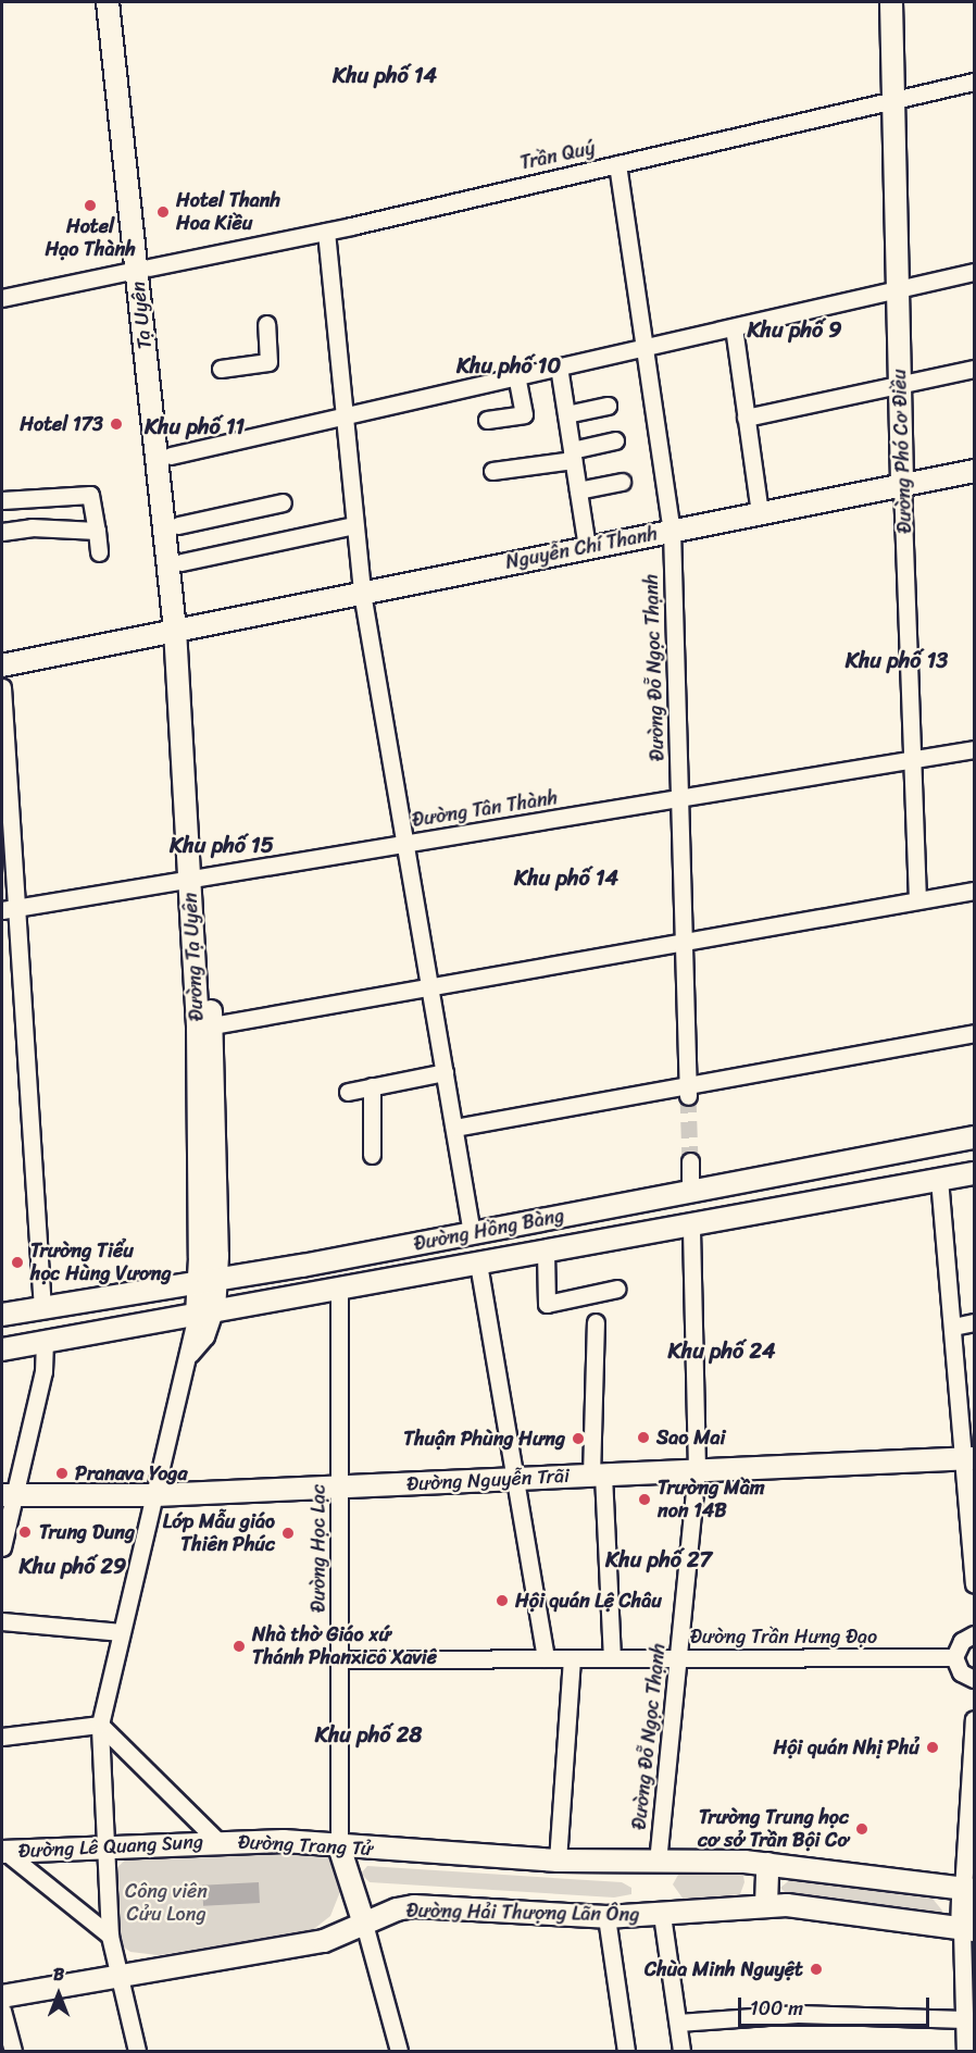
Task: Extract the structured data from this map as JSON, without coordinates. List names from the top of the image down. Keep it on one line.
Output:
{"streets":{"main road":["Tạ Uyên","Đường Phó Cơ Điều","Nguyễn Chí Thanh","Đường Tạ Uyên","Đường Hồng Bàng","Đường Nguyễn Trãi","Đường Trang Tử","Đường Lê Quang Sung","Đường Hải Thượng Lãn Ông"],"street":["Trần Quý","Đường Đỗ Ngọc Thạnh","Đường Tân Thành","Đường Học Lạc","Đường Trần Hưng Đạo"]},"crossings":[["Trần Quý","Tạ Uyên"],["Trần Quý","Đường Phó Cơ Điều"],["Trần Quý","Đường Đỗ Ngọc Thạnh"],["Tạ Uyên","Nguyễn Chí Thanh"],["Tạ Uyên","Đường Tạ Uyên"],["Đường Phó Cơ Điều","Nguyễn Chí Thanh"],["Đường Phó Cơ Điều","Đường Tân Thành"],["Nguyễn Chí Thanh","Đường Đỗ Ngọc Thạnh"],["Nguyễn Chí Thanh","Đường Tạ Uyên"],["Đường Đỗ Ngọc Thạnh","Đường Tân Thành"],["Đường Đỗ Ngọc Thạnh","Đường Hồng Bàng"],["Đường Đỗ Ngọc Thạnh","Đường Nguyễn Trãi"],["Đường Đỗ Ngọc Thạnh","Đường Trần Hưng Đạo"],["Đường Đỗ Ngọc Thạnh","Đường Trang Tử"],["Đường Tân Thành","Đường Tạ Uyên"],["Đường Tạ Uyên","Đường Hồng Bàng"],["Đường Hồng Bàng","Đường Học Lạc"],["Đường Nguyễn Trãi","Đường Học Lạc"],["Đường Học Lạc","Đường Trần Hưng Đạo"],["Đường Học Lạc","Đường Trang Tử"],["Đường Trang Tử","Đường Lê Quang Sung"]],"districts":["Khu phố 14","Khu phố 9","Khu phố 10","Khu phố 11","Khu phố 13","Khu phố 15","Khu phố 14","Khu phố 24","Khu phố 27","Khu phố 29","Khu phố 28"],"parks":["Công viên Cửu Long"],"places":["Hotel Hạo Thành","Hotel Thanh Hoa Kiều","Hotel 173","Trường Tiểu học Hùng Vương","Sao Mai","Thuận Phùng Hưng","Pranava Yoga","Trường Mầm non 14B","Trung Dung","Lớp Mẫu giáo Thiên Phúc","Hội quán Lệ Châu","Nhà thờ Giáo xứ Thánh Phanxicô Xaviê","Hội quán Nhị Phủ","Trường Trung học cơ sở Trần Bội Cơ","Chùa Minh Nguyệt"],"scale_bar":"100 m","north":"top"}
